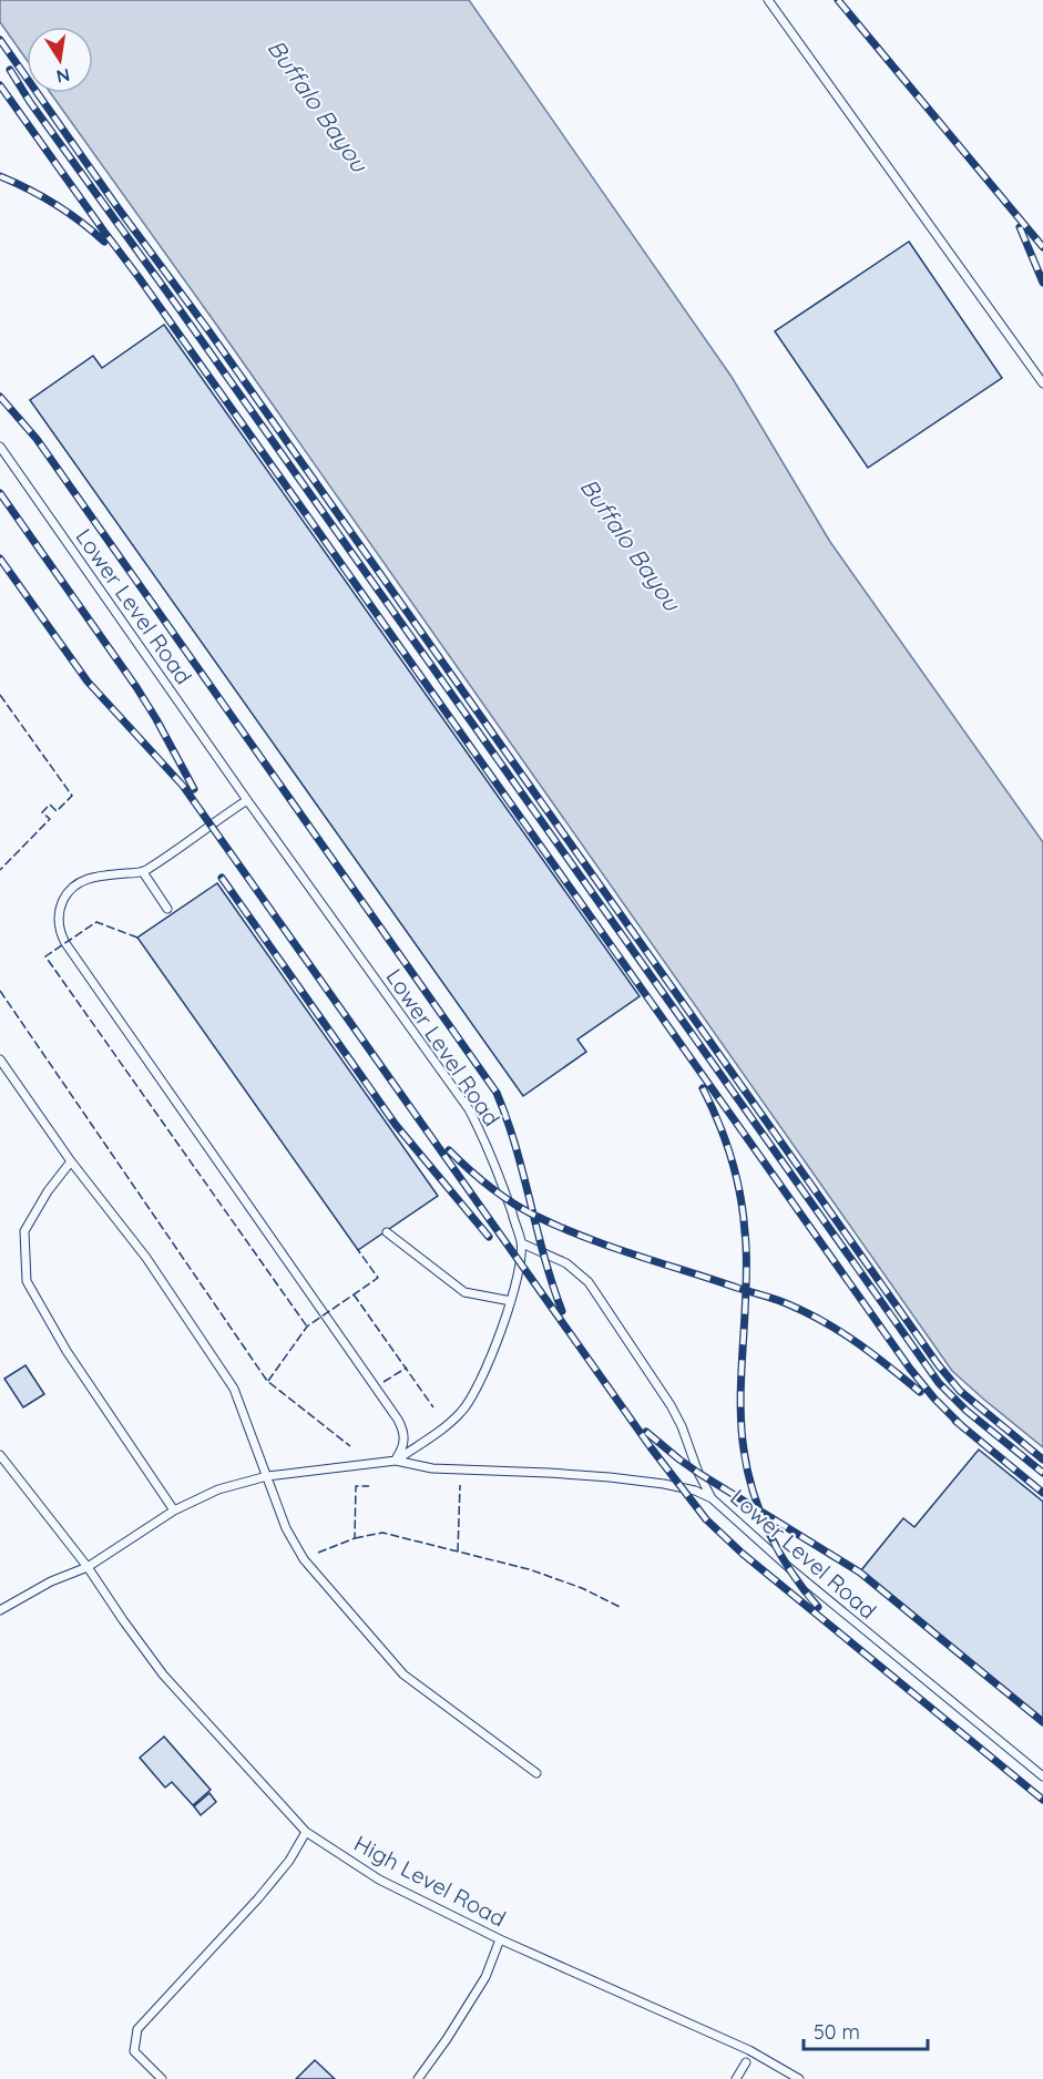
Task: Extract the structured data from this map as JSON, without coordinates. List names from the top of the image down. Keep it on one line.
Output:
{"streets":{"lane":["Lower Level Road","High Level Road"]},"water":["Buffalo Bayou"],"scale_bar":"50 m","north":"bottom"}
